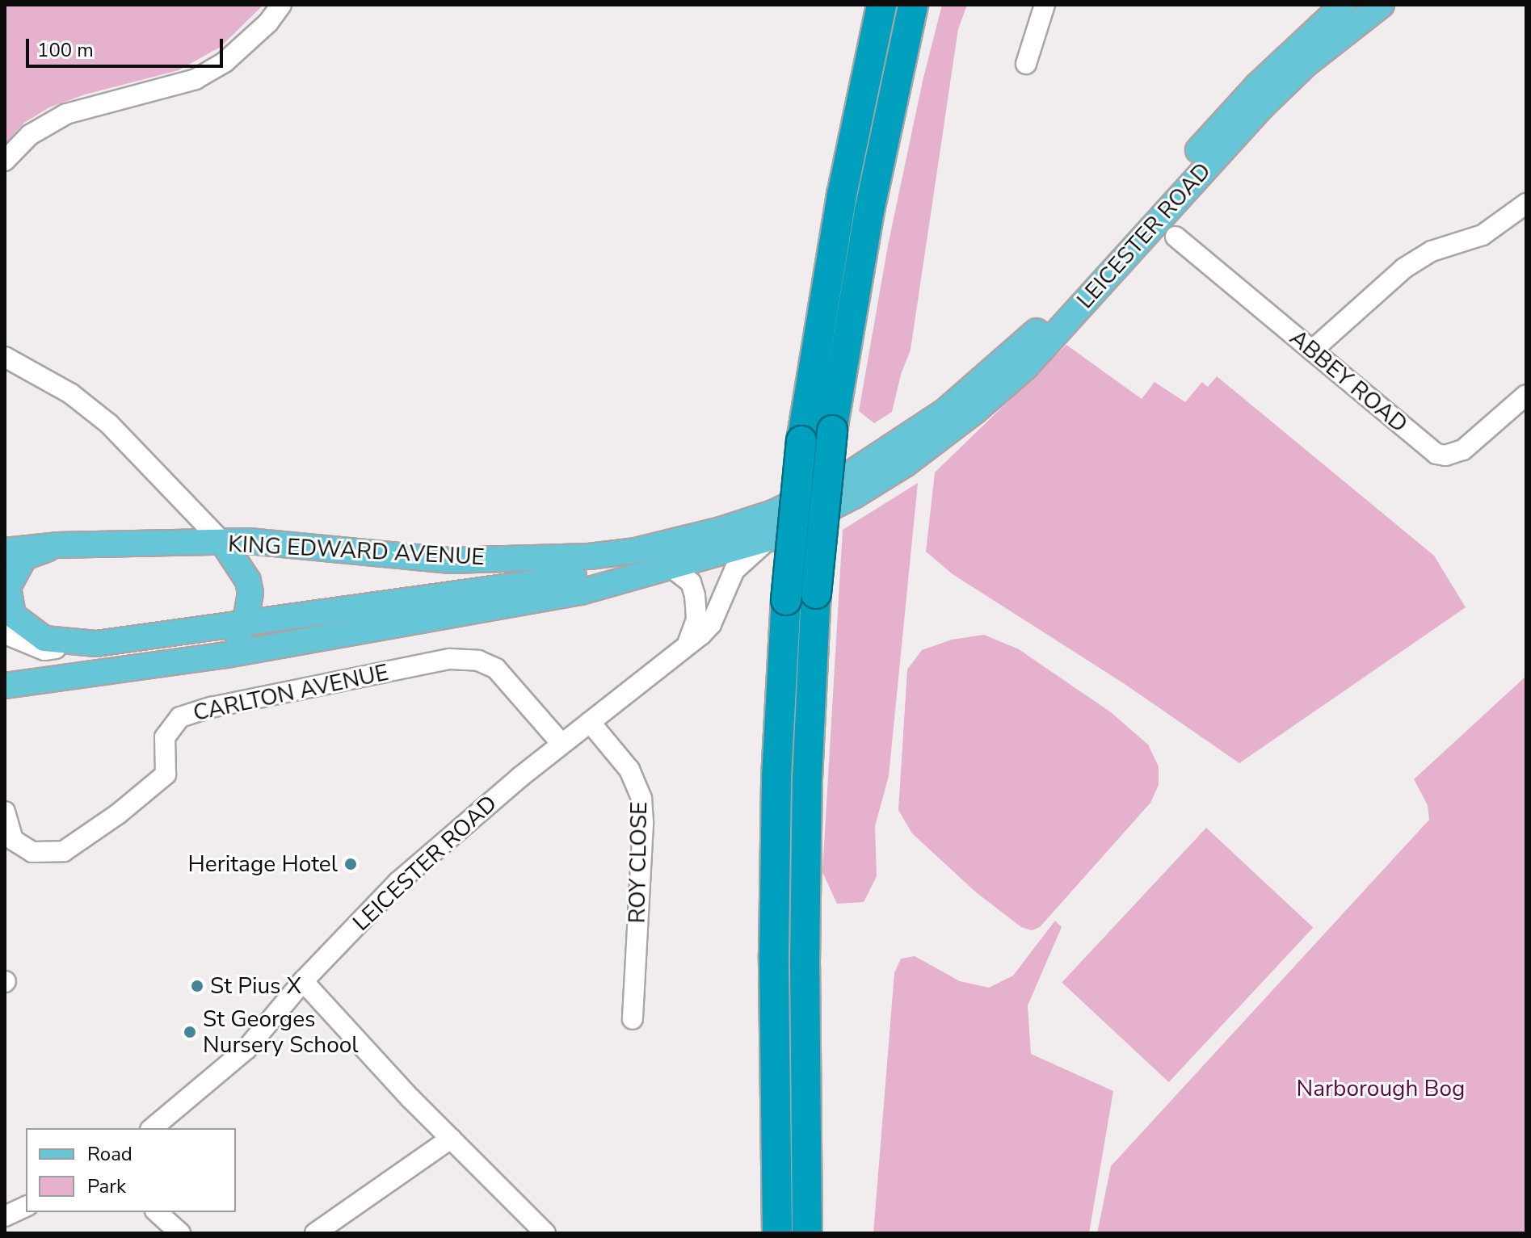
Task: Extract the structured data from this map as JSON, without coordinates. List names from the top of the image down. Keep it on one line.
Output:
{"streets":{"main road":["LEICESTER ROAD","KING EDWARD AVENUE"],"street":["ABBEY ROAD","CARLTON AVENUE","ROY CLOSE"]},"crossings":[["LEICESTER ROAD","KING EDWARD AVENUE"],["LEICESTER ROAD","CARLTON AVENUE"],["LEICESTER ROAD","ROY CLOSE"]],"parks":["Narborough Bog"],"places":["Heritage Hotel","St Pius X","St Georges Nursery School"],"legend":["Road","Park"],"scale_bar":"100 m"}
